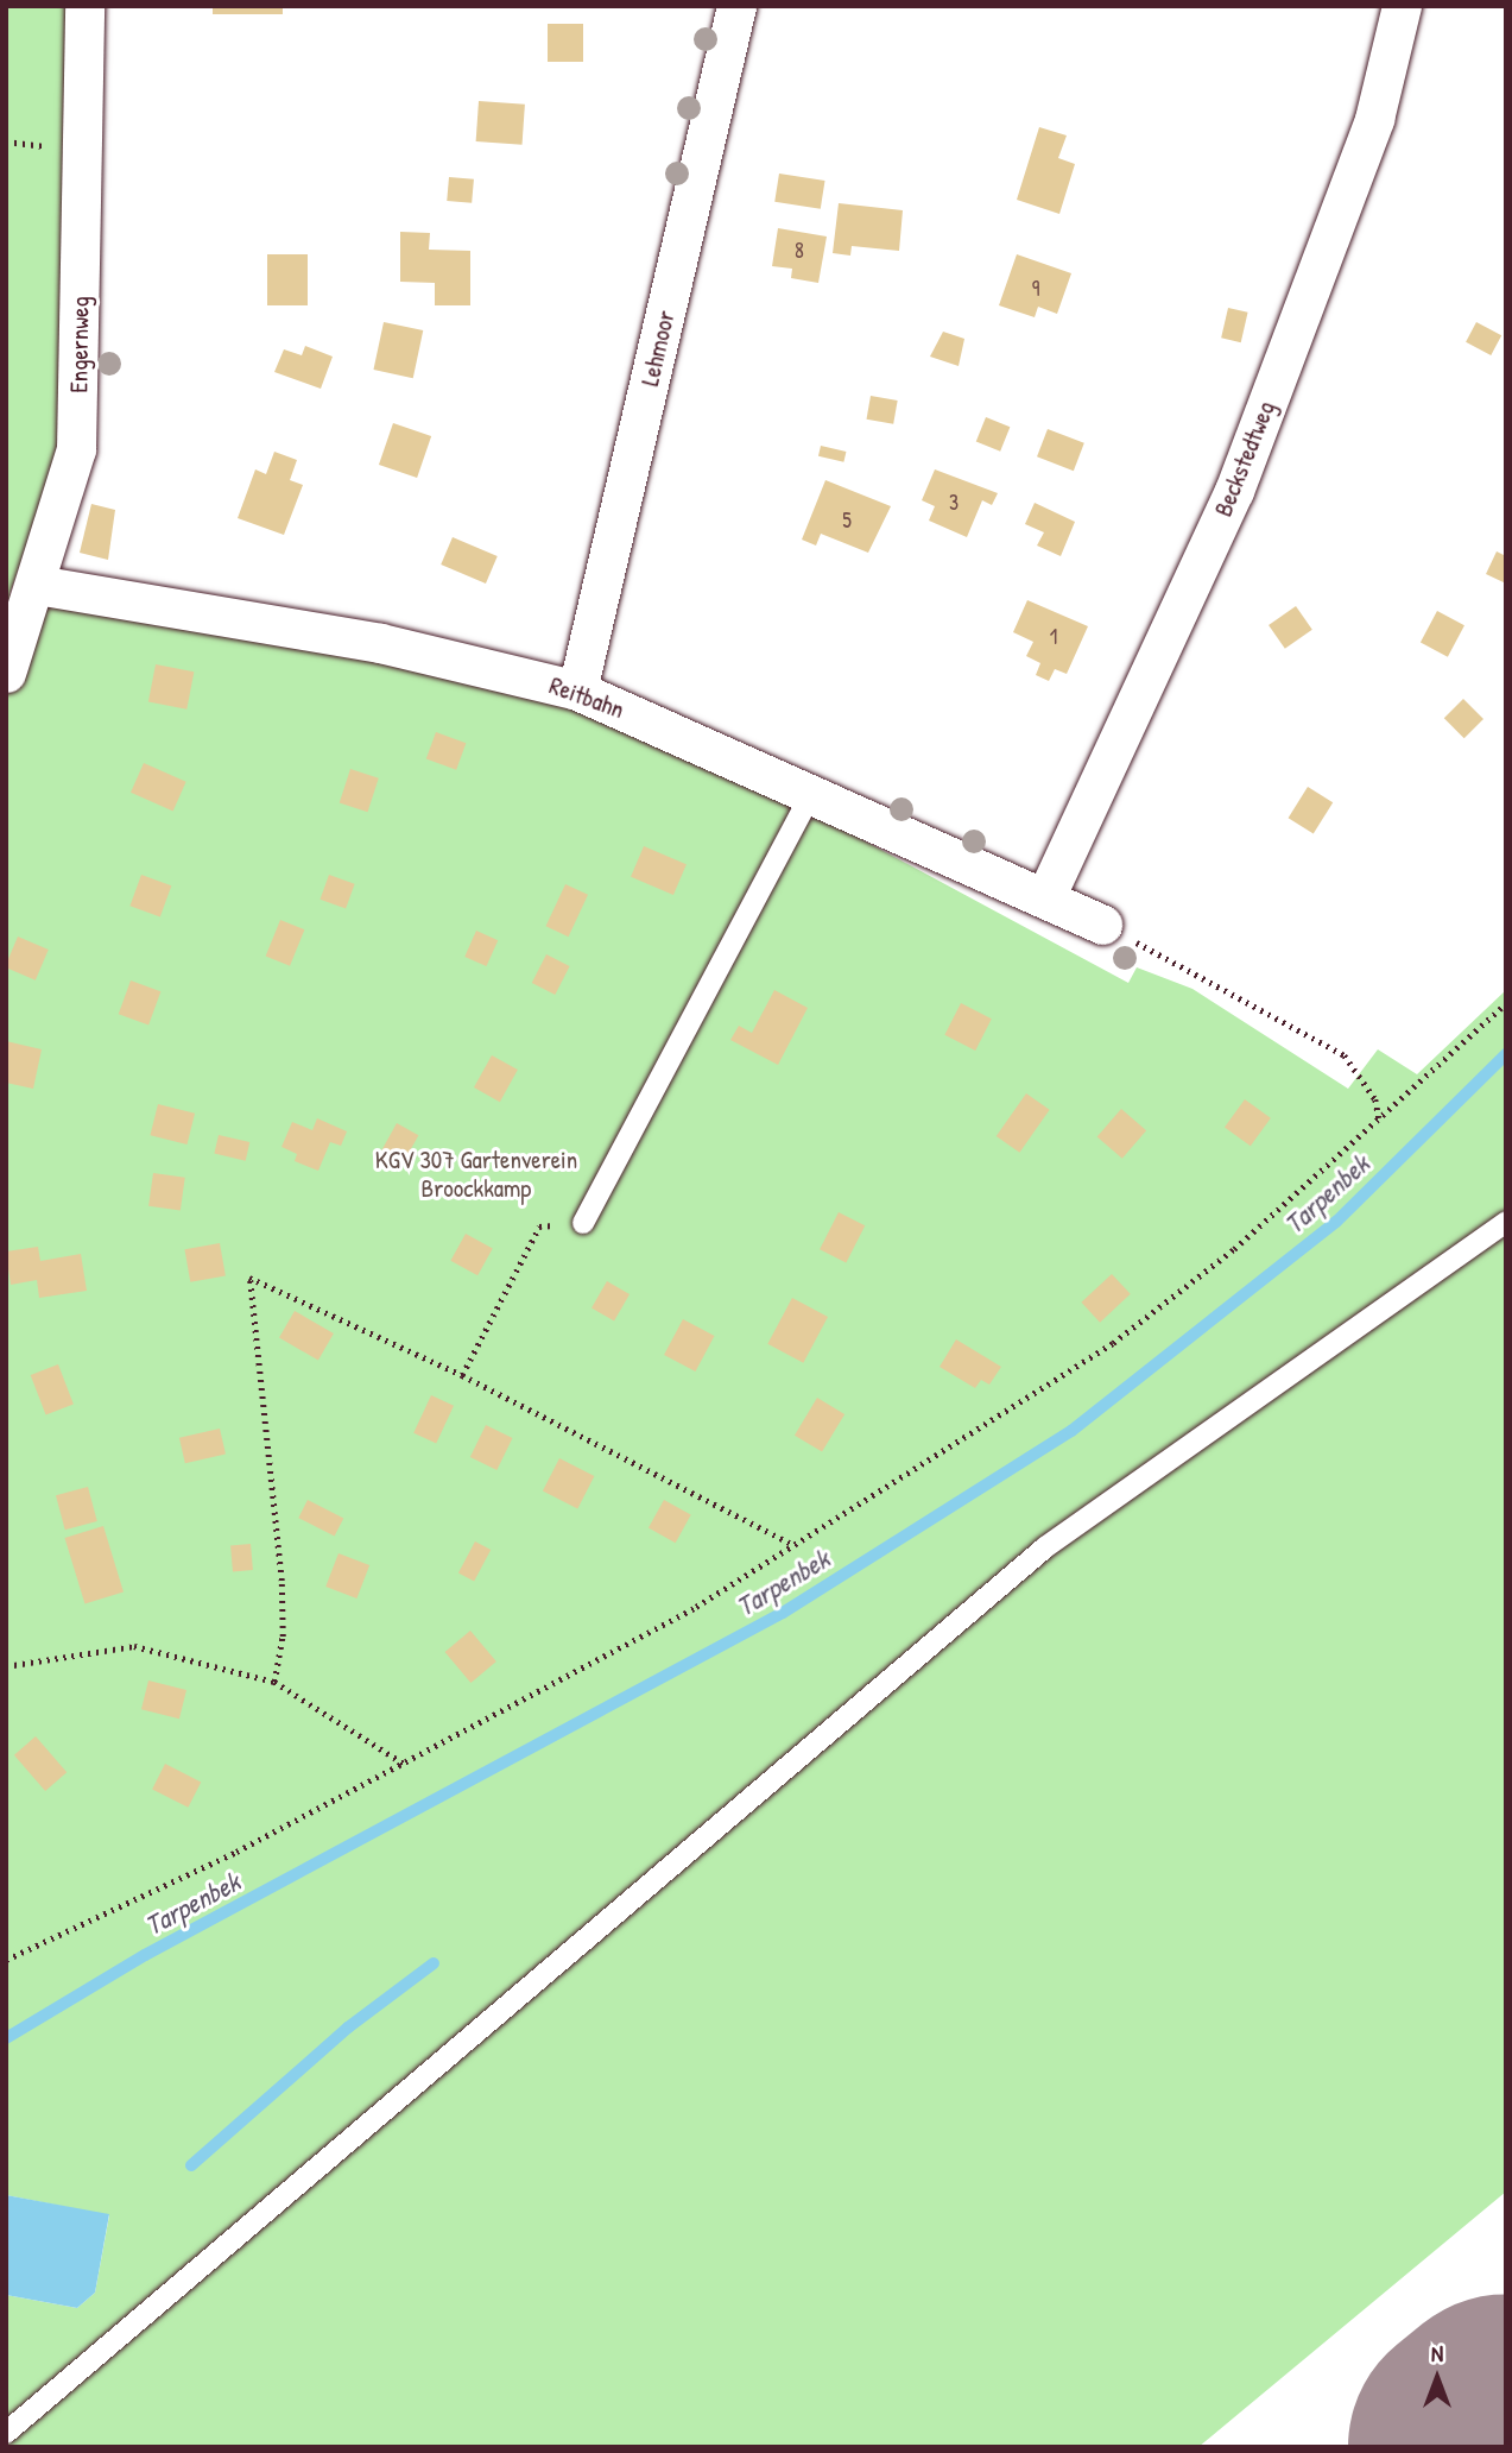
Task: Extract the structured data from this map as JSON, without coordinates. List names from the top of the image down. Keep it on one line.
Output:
{"streets":{"street":["Engernweg","Lehmoor","Beckstedtweg","Reitbahn"]},"crossings":[["Engernweg","Reitbahn"],["Lehmoor","Reitbahn"],["Beckstedtweg","Reitbahn"]],"water":["Tarpenbek"],"parks":["KGV 307 Gartenverein Broockkamp"],"house_numbers":["8","9","3","5","1"],"north":"top"}
